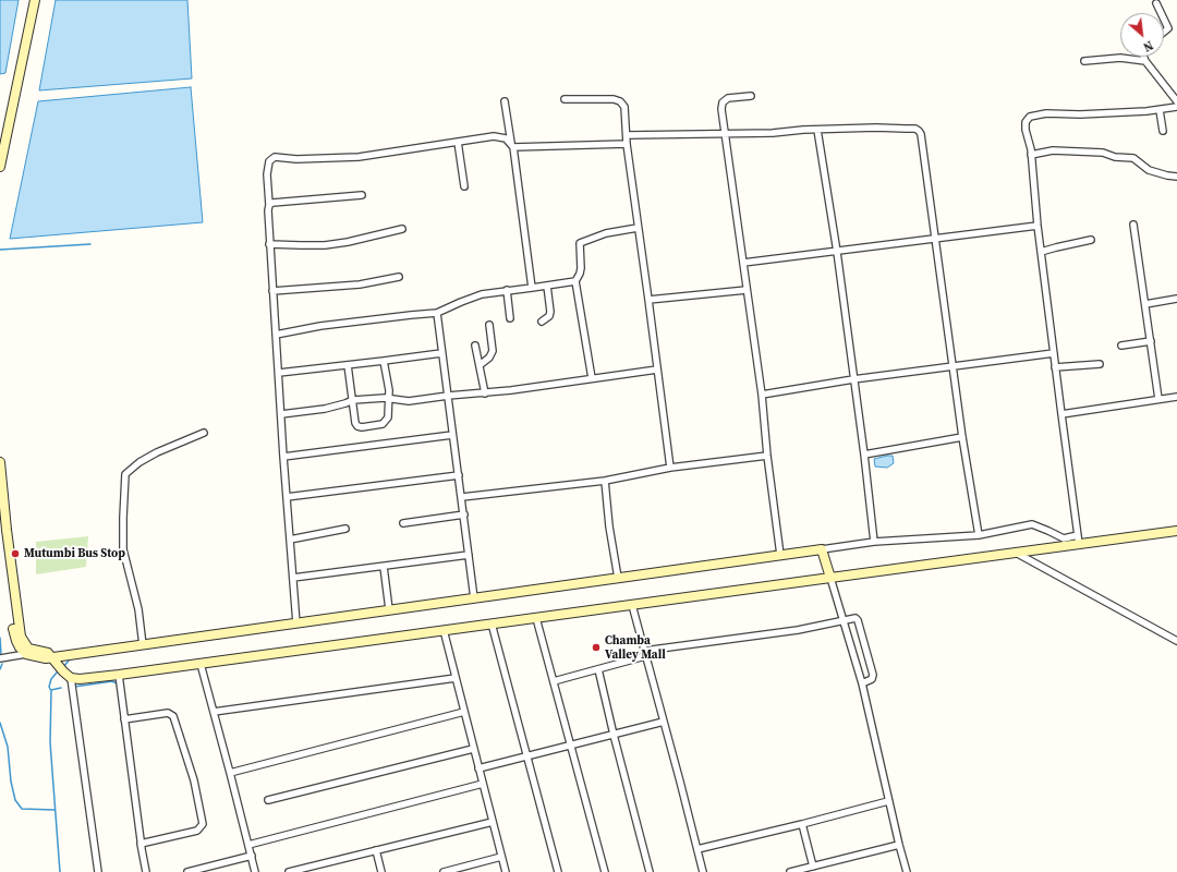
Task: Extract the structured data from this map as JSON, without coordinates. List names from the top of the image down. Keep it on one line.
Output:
{"places":["Mutumbi Bus Stop","Chamba Valley Mall"],"north":"bottom right"}
